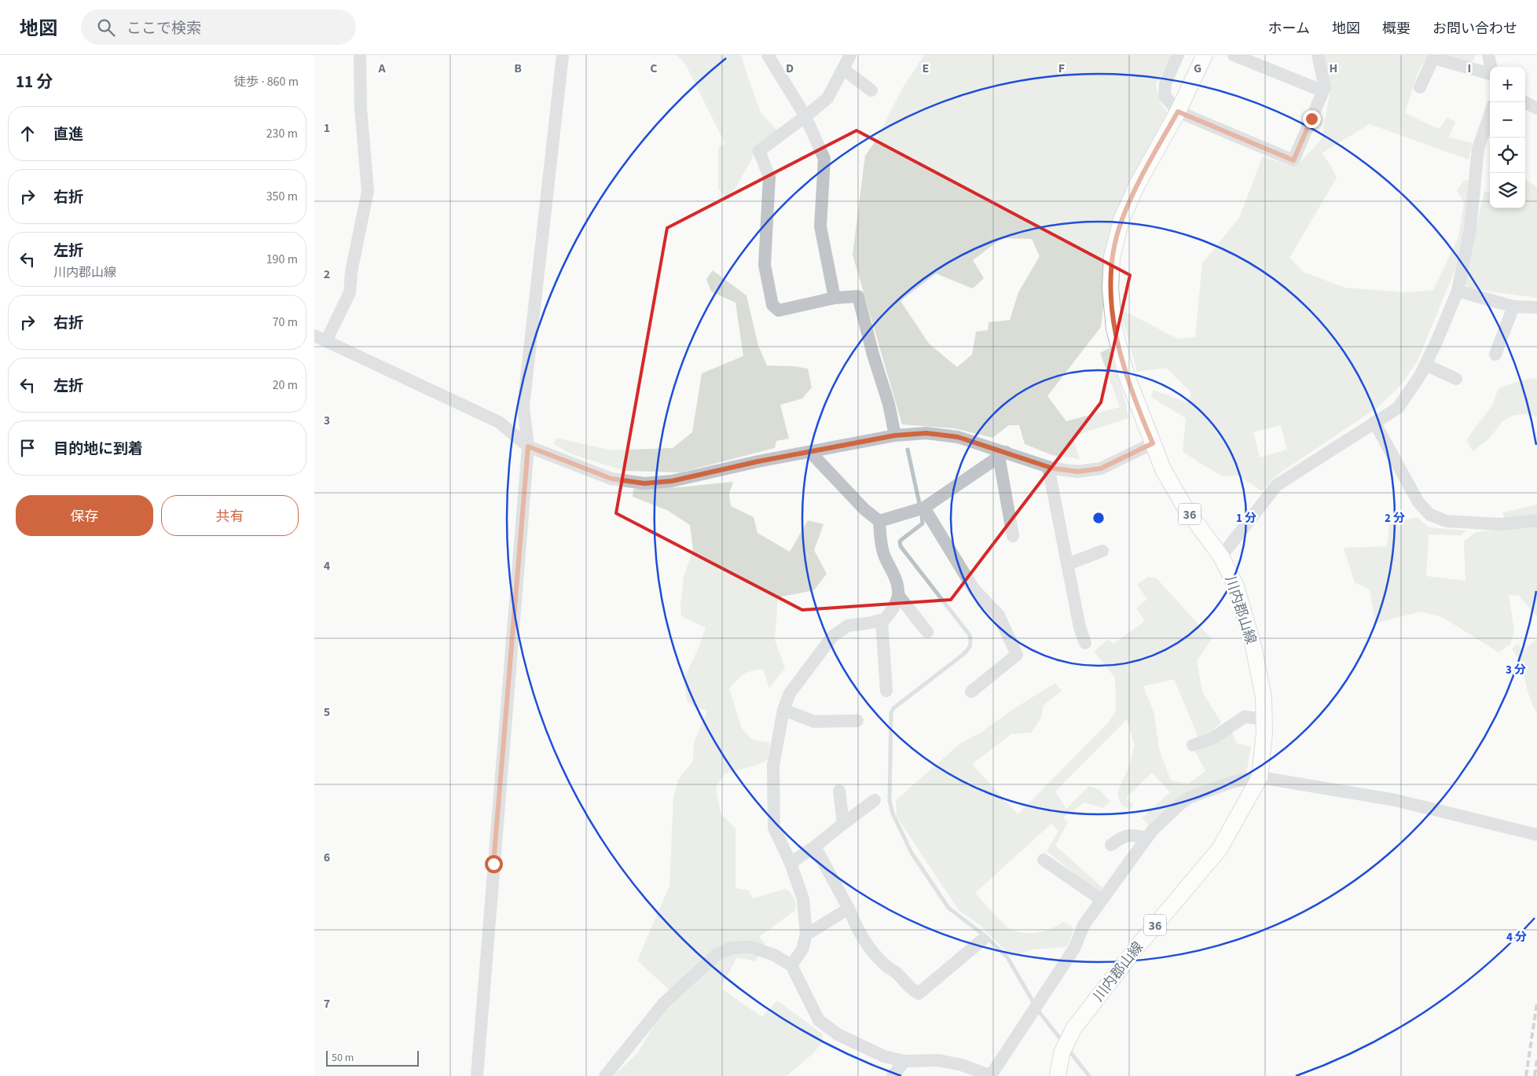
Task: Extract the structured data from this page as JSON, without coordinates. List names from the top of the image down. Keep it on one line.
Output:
{"streets":{"main road":["36","川内郡山線"]},"scale_bar":"50 m","page":{"header":"地図","search":"ここで検索","nav":["ホーム","地図","概要","お問い合わせ"],"heading":["11 分","徒歩 · 860 m"],"map_buttons":["+","−"],"list":[["直進","230 m"],["右折","350 m"],["左折","川内郡山線","190 m"],["右折","70 m"],["左折","20 m"],"目的地に到着"],"buttons":["保存","共有"],"scale":"50 m"},"grid":{"columns":["A","B","C","D","E","F","G","H","I"],"rows":["1","2","3","4","5","6","7"]},"rings":["1 分","2 分","3 分","4 分"]}
